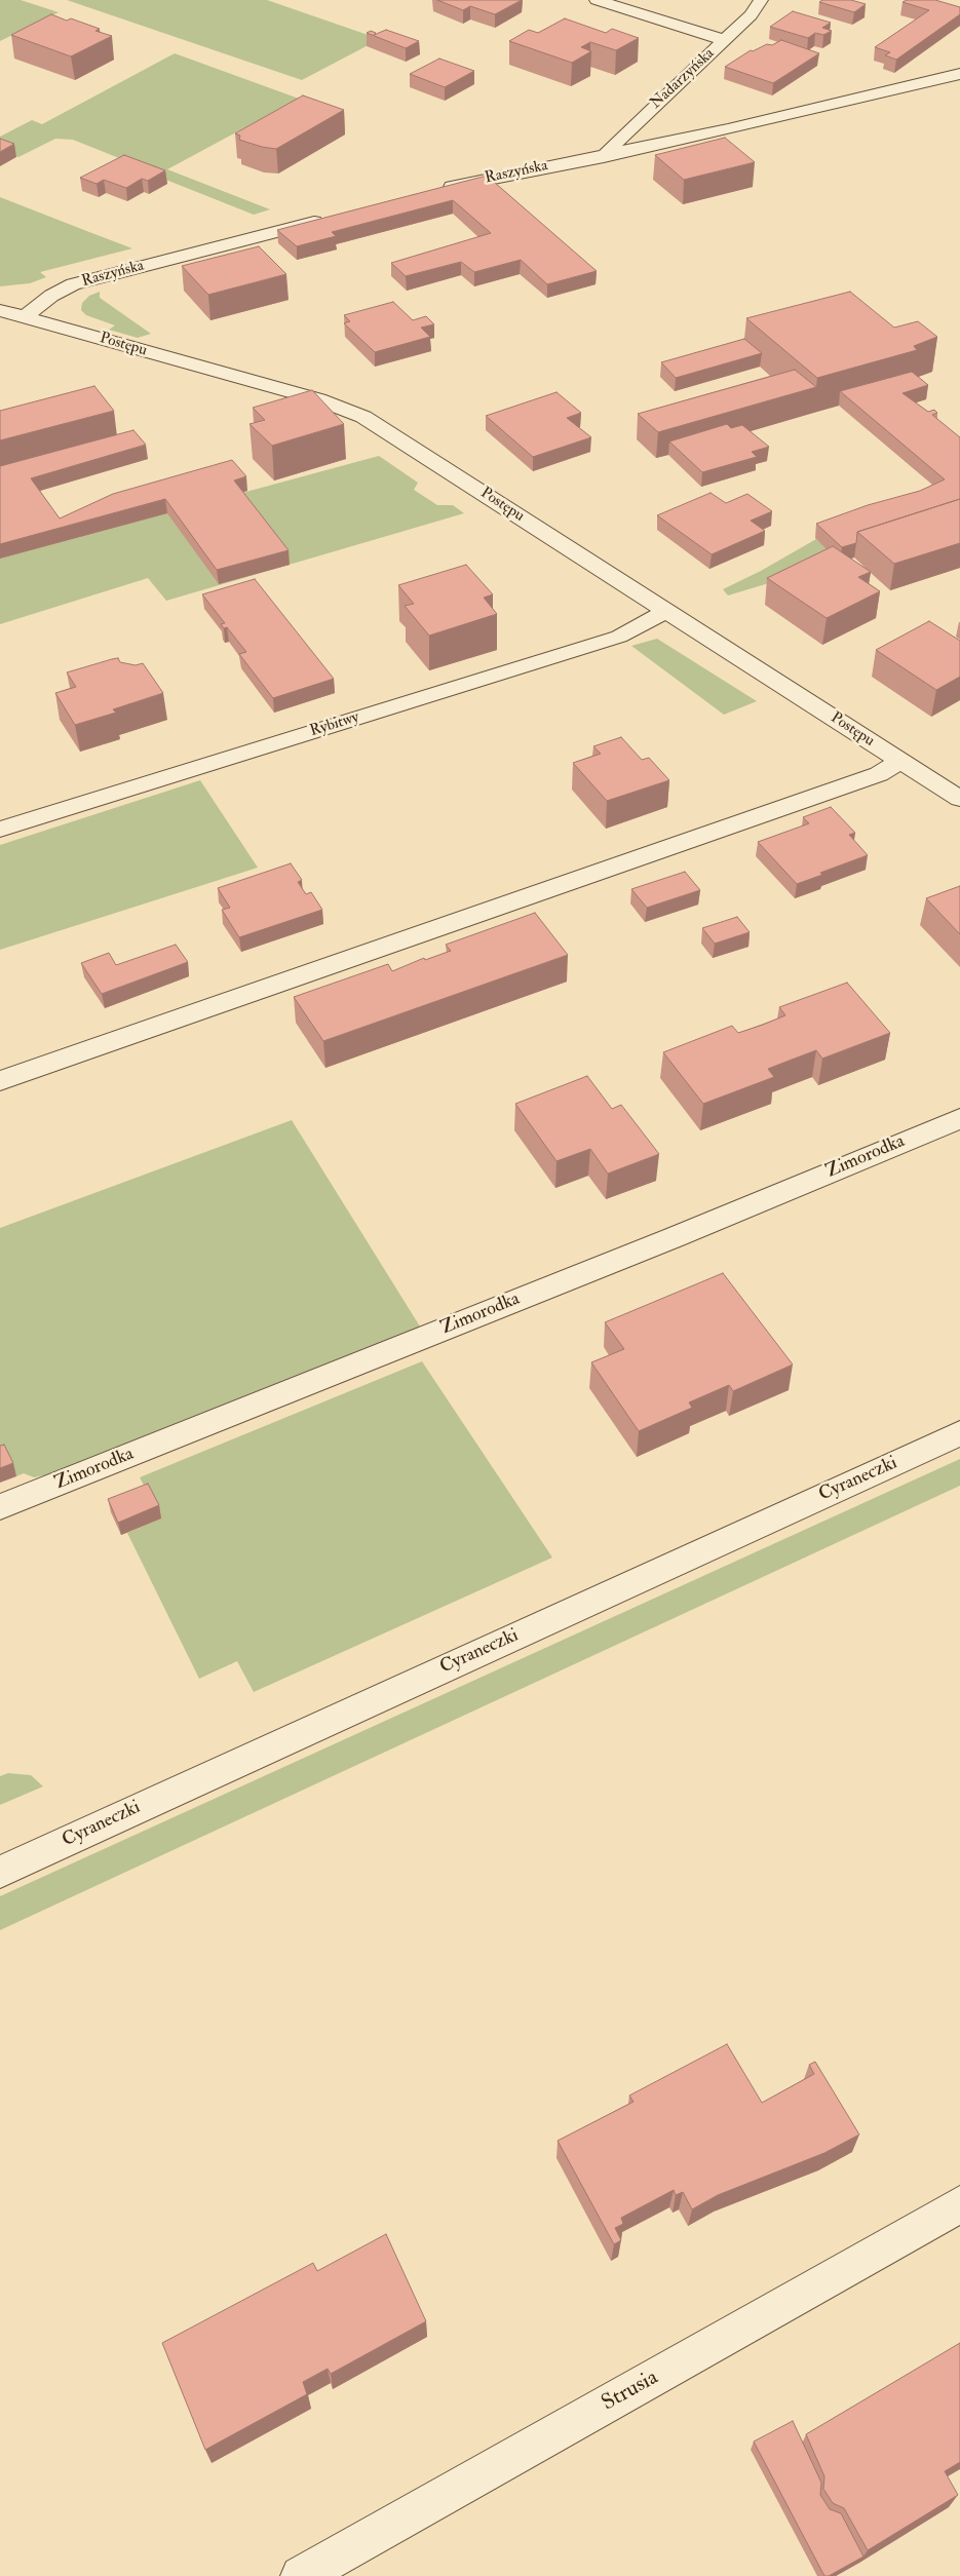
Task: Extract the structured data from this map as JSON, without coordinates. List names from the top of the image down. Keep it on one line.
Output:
{"streets":{"street":["Nadarzyńska","Raszyńska","Postępu","Rybitwy","Zimorodka","Cyraneczki","Strusia"]},"crossings":[["Nadarzyńska","Raszyńska"],["Raszyńska","Postępu"],["Postępu","Rybitwy"]]}
